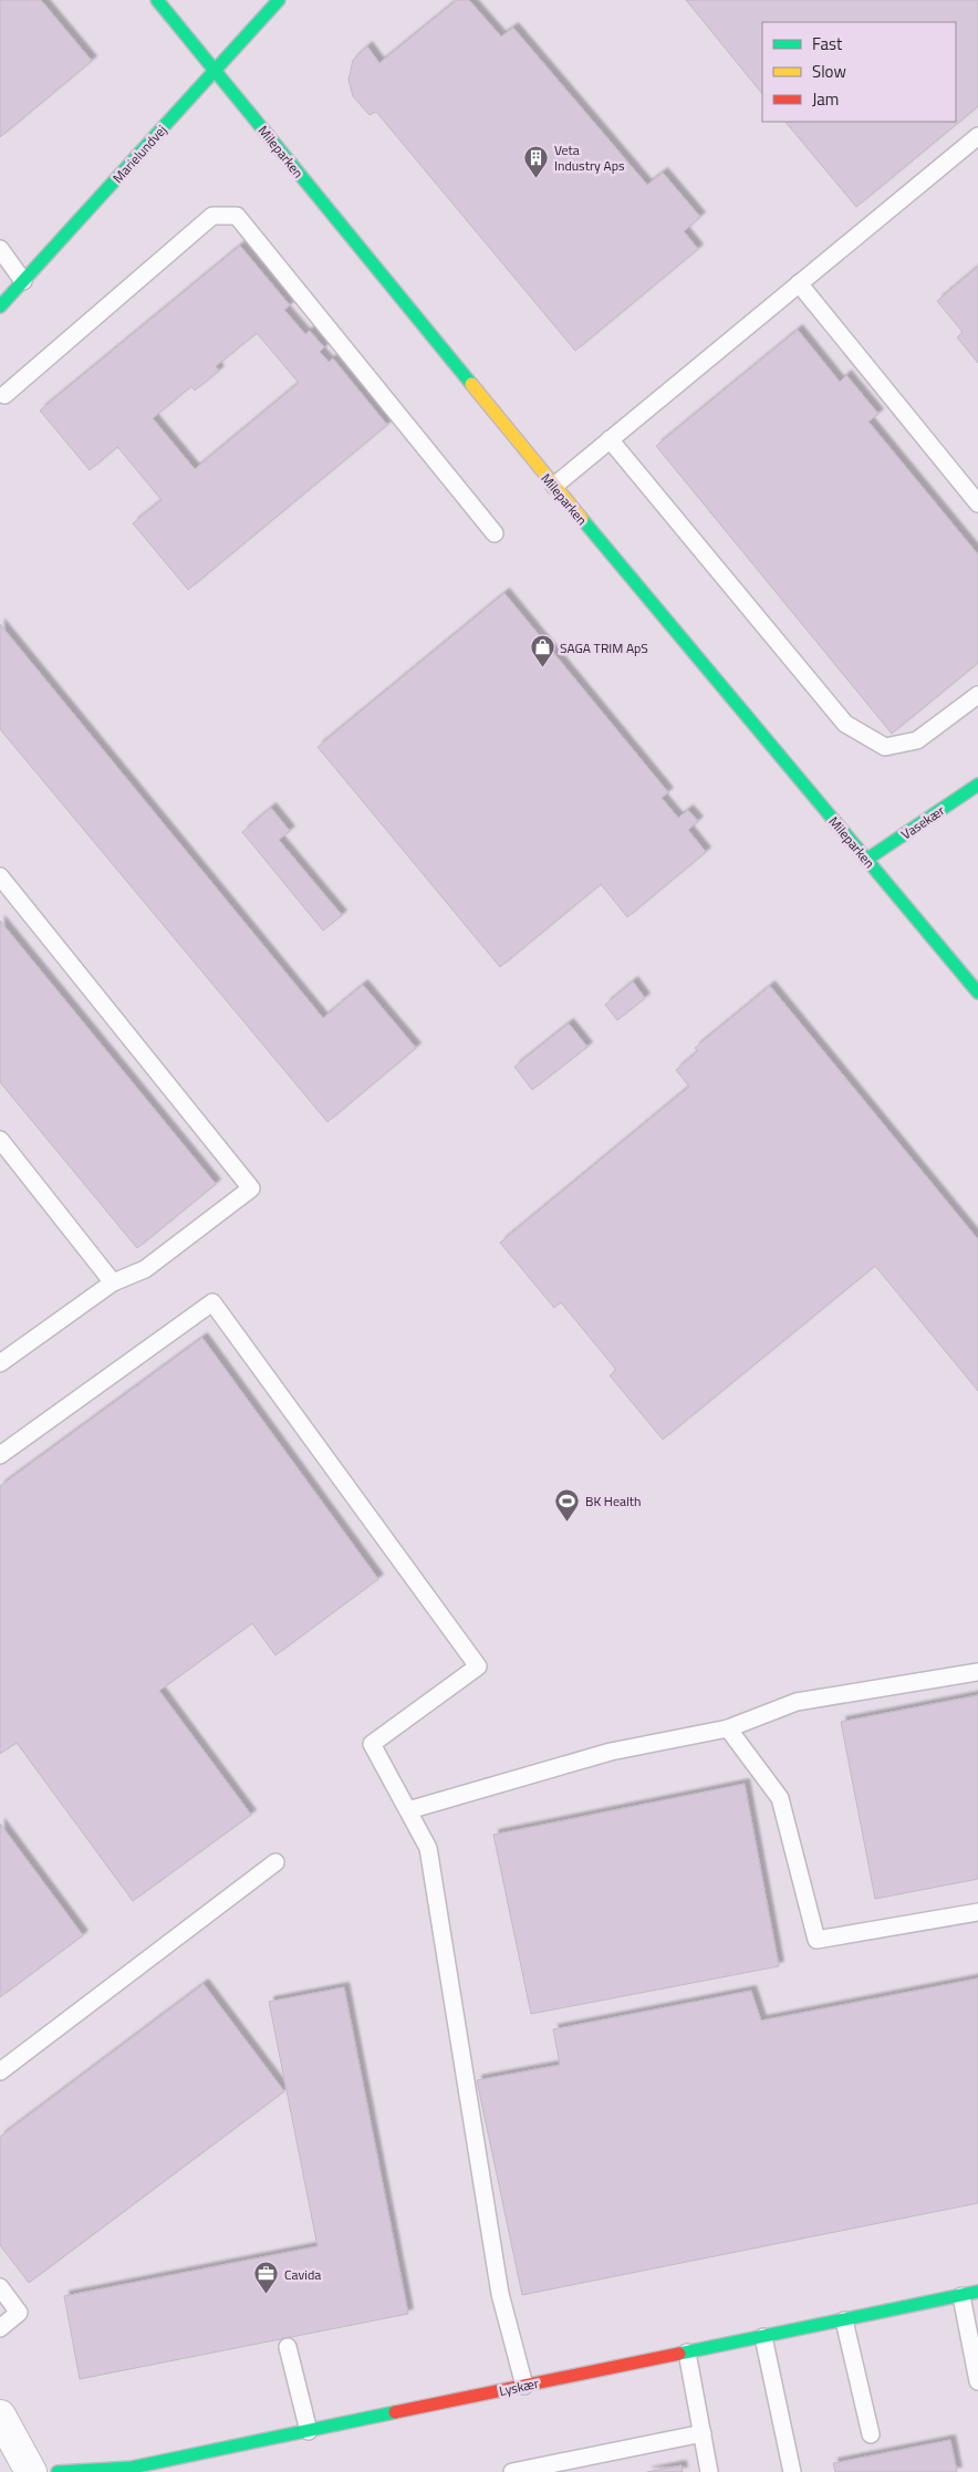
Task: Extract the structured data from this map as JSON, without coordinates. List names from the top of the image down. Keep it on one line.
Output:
{"streets":{"street":["Mileparken","Marielundvej","Vasekær","Lyskær"]},"crossings":[["Mileparken","Marielundvej"],["Mileparken","Vasekær"]],"places":{"building":["Veta Industry Aps"],"shop":["SAGA TRIM ApS"],"sports":["BK Health"],"office":["Cavida"]},"legend":["Fast","Slow","Jam"]}
